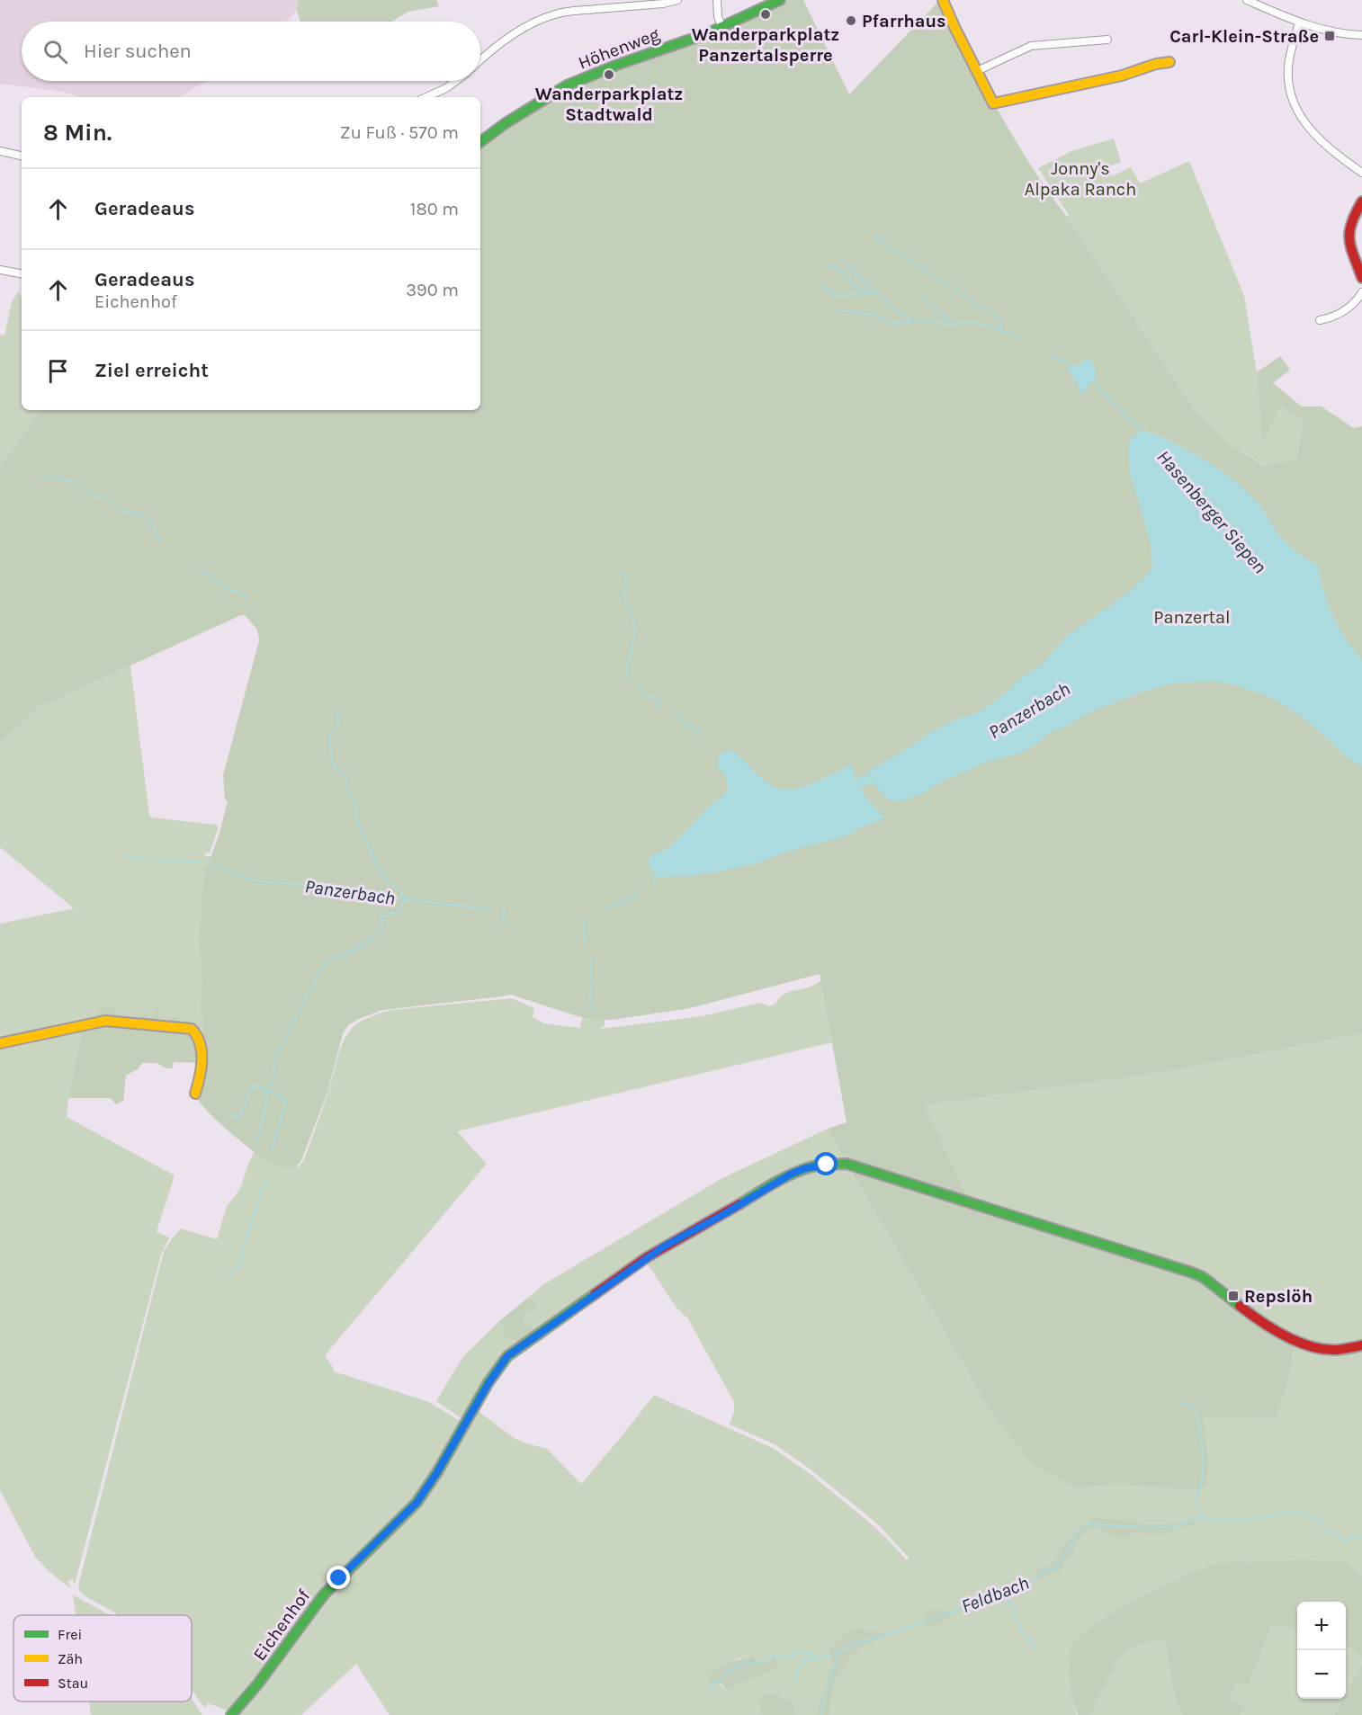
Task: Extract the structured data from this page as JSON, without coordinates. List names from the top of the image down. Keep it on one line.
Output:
{"streets":{"street":["Höhenweg","Eichenhof"]},"water":["Hasenberger Siepen","Panzerbach","Feldbach"],"parks":["Jonny's Alpaka Ranch","Panzertal"],"places":{"other":["Wanderparkplatz Panzertalsperre","Pfarrhaus","Wanderparkplatz Stadtwald"],"transit":["Carl-Klein-Straße","Repslöh"]},"legend":["Frei","Zäh","Stau"],"page":{"search":"Hier suchen","heading":["8 Min.","Zu Fuß · 570 m"],"list":[["Geradeaus","180 m"],["Geradeaus","Eichenhof","390 m"],"Ziel erreicht"],"map_buttons":["+","−"]}}
